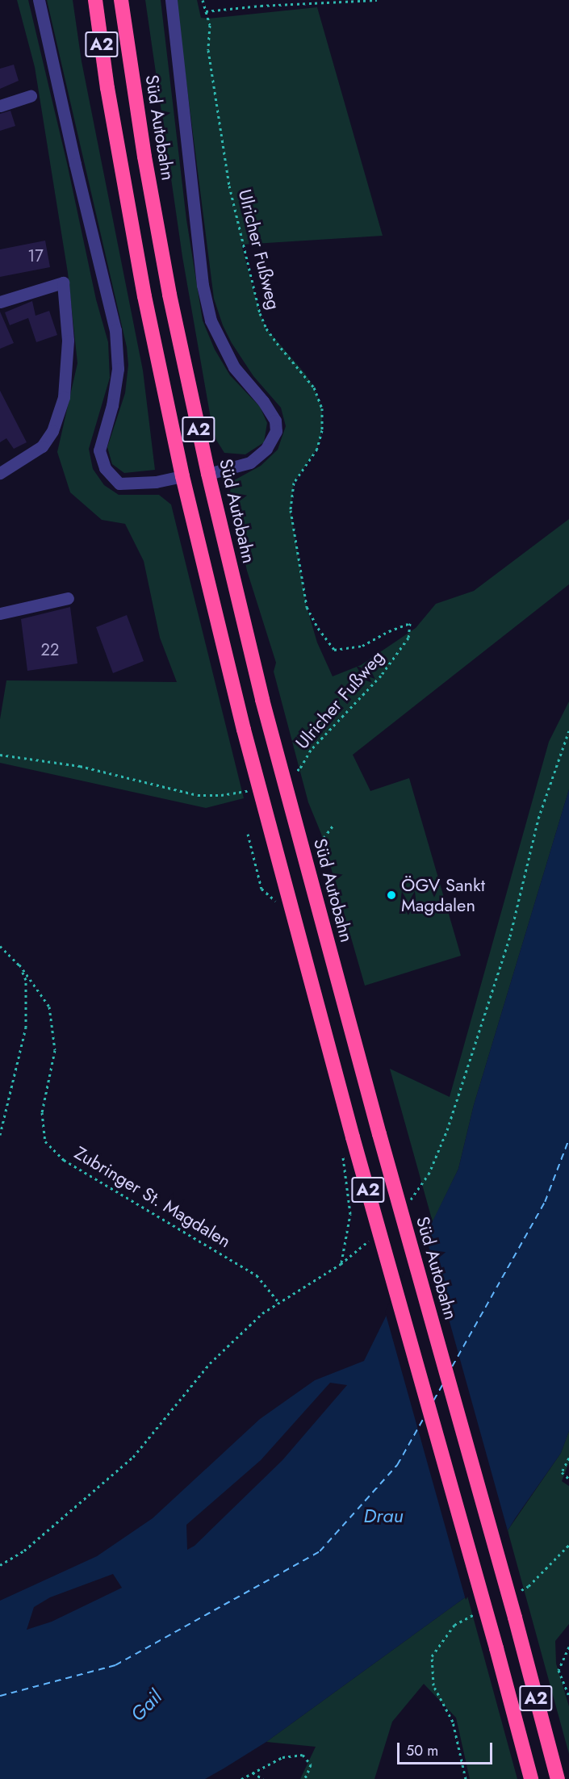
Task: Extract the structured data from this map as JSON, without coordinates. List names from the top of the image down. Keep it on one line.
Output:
{"streets":{"highway":["A2","Süd Autobahn"],"path":["Ulricher Fußweg","Zubringer St. Magdalen"]},"water":["Drau","Gail"],"places":["ÖGV Sankt Magdalen"],"house_numbers":["17","22"],"scale_bar":"50 m"}
